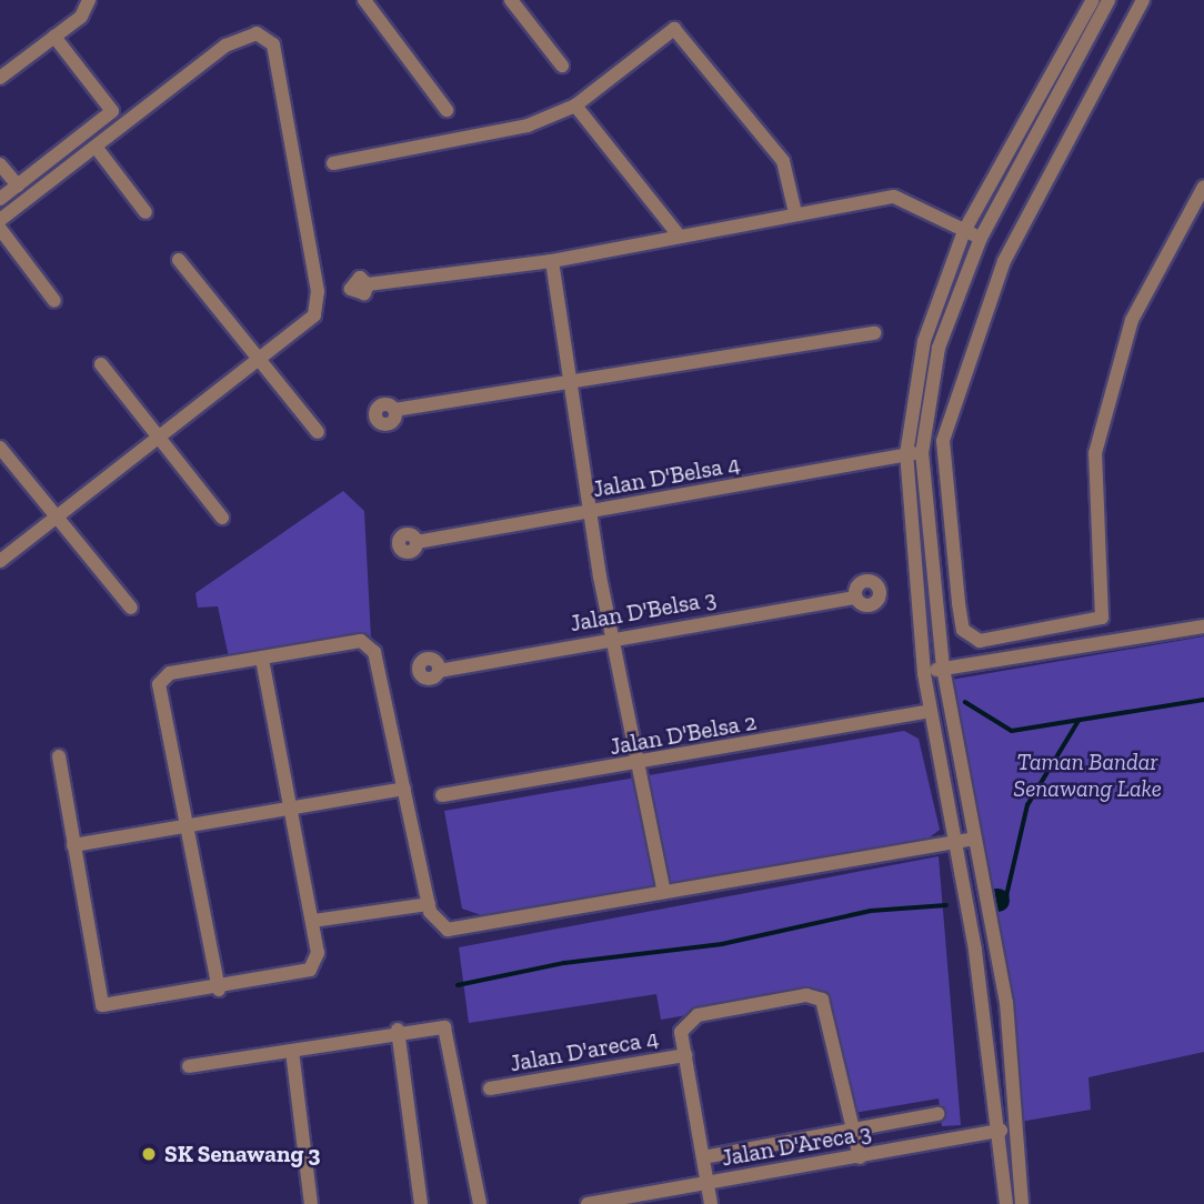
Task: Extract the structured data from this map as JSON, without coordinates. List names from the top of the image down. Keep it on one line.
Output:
{"streets":{"street":["Jalan D'Belsa 4","Jalan D'Belsa 3","Jalan D'Belsa 2","Jalan D'areca 4","Jalan D'Areca 3"]},"parks":["Taman Bandar Senawang Lake"],"places":["SK Senawang 3"]}
